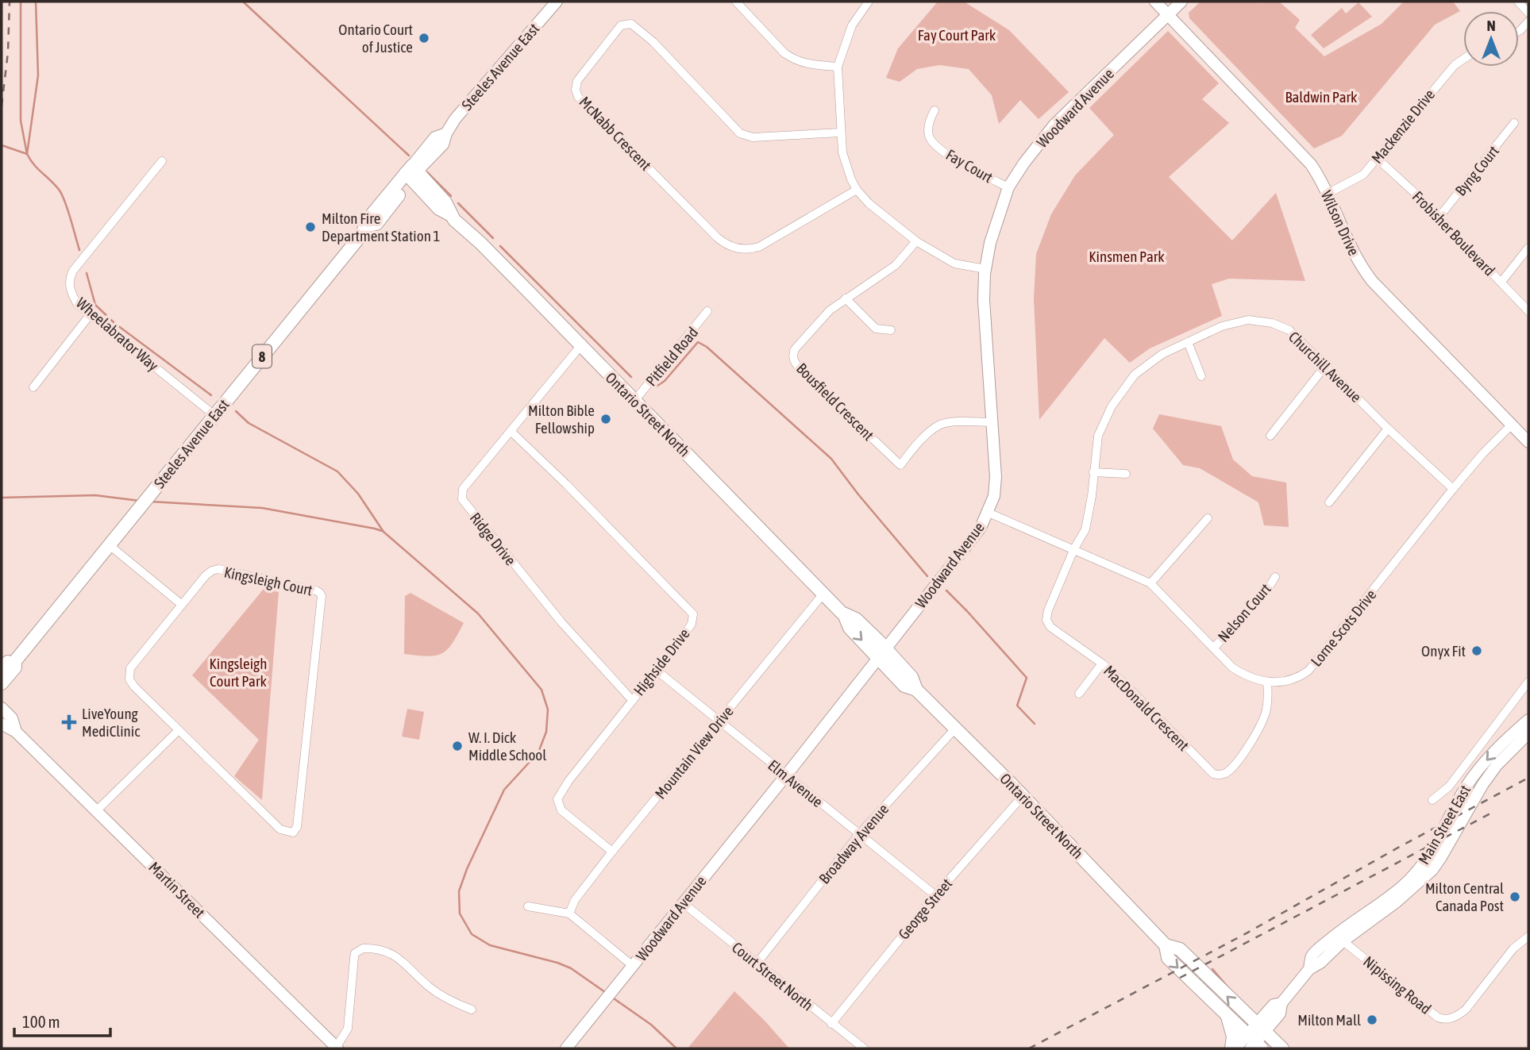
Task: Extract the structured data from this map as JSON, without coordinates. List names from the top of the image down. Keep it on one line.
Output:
{"streets":{"main road":["Steeles Avenue East","8","Ontario Street North"],"street":["Woodward Avenue","Mackenzie Drive","McNabb Crescent","Fay Court","Byng Court","Wilson Drive","Frobisher Boulevard","Wheelabrator Way","Pitfield Road","Churchill Avenue","Bousfield Crescent","Ridge Drive","Kingsleigh Court","Nelson Court","Lorne Scots Drive","Highside Drive","MacDonald Crescent","Mountain View Drive","Elm Avenue","Main Street East","Broadway Avenue","Martin Street","George Street","Court Street North","Nipissing Road"]},"crossings":[["Steeles Avenue East","Wheelabrator Way"],["Steeles Avenue East","Ontario Street North"],["Woodward Avenue","Fay Court"],["Woodward Avenue","Wilson Drive"],["Woodward Avenue","Bousfield Crescent"],["Woodward Avenue","Ontario Street North"],["Woodward Avenue","Lorne Scots Drive"],["Woodward Avenue","Elm Avenue"],["Woodward Avenue","Court Street North"],["Mackenzie Drive","Wilson Drive"],["Mackenzie Drive","Frobisher Boulevard"],["Byng Court","Frobisher Boulevard"],["Wilson Drive","Lorne Scots Drive"],["Pitfield Road","Ontario Street North"],["Churchill Avenue","Lorne Scots Drive"],["Churchill Avenue","MacDonald Crescent"],["Ontario Street North","Ridge Drive"],["Ontario Street North","Mountain View Drive"],["Ontario Street North","Main Street East"],["Ontario Street North","Broadway Avenue"],["Ontario Street North","George Street"],["Ridge Drive","Highside Drive"],["Nelson Court","Lorne Scots Drive"],["Lorne Scots Drive","MacDonald Crescent"],["Highside Drive","Mountain View Drive"],["Highside Drive","Elm Avenue"],["Mountain View Drive","Elm Avenue"],["Elm Avenue","Broadway Avenue"],["Elm Avenue","George Street"],["Main Street East","Nipissing Road"],["Broadway Avenue","Court Street North"],["George Street","Court Street North"]],"parks":["Fay Court Park","Baldwin Park","Kinsmen Park","Kingsleigh Court Park"],"places":{"other":["Ontario Court of Justice","Milton Fire Department Station 1","Milton Bible Fellowship","Onyx Fit","W. I. Dick Middle School","Milton Central Canada Post","Milton Mall"],"health":["LiveYoung MediClinic"]},"scale_bar":"100 m","north":"top"}
